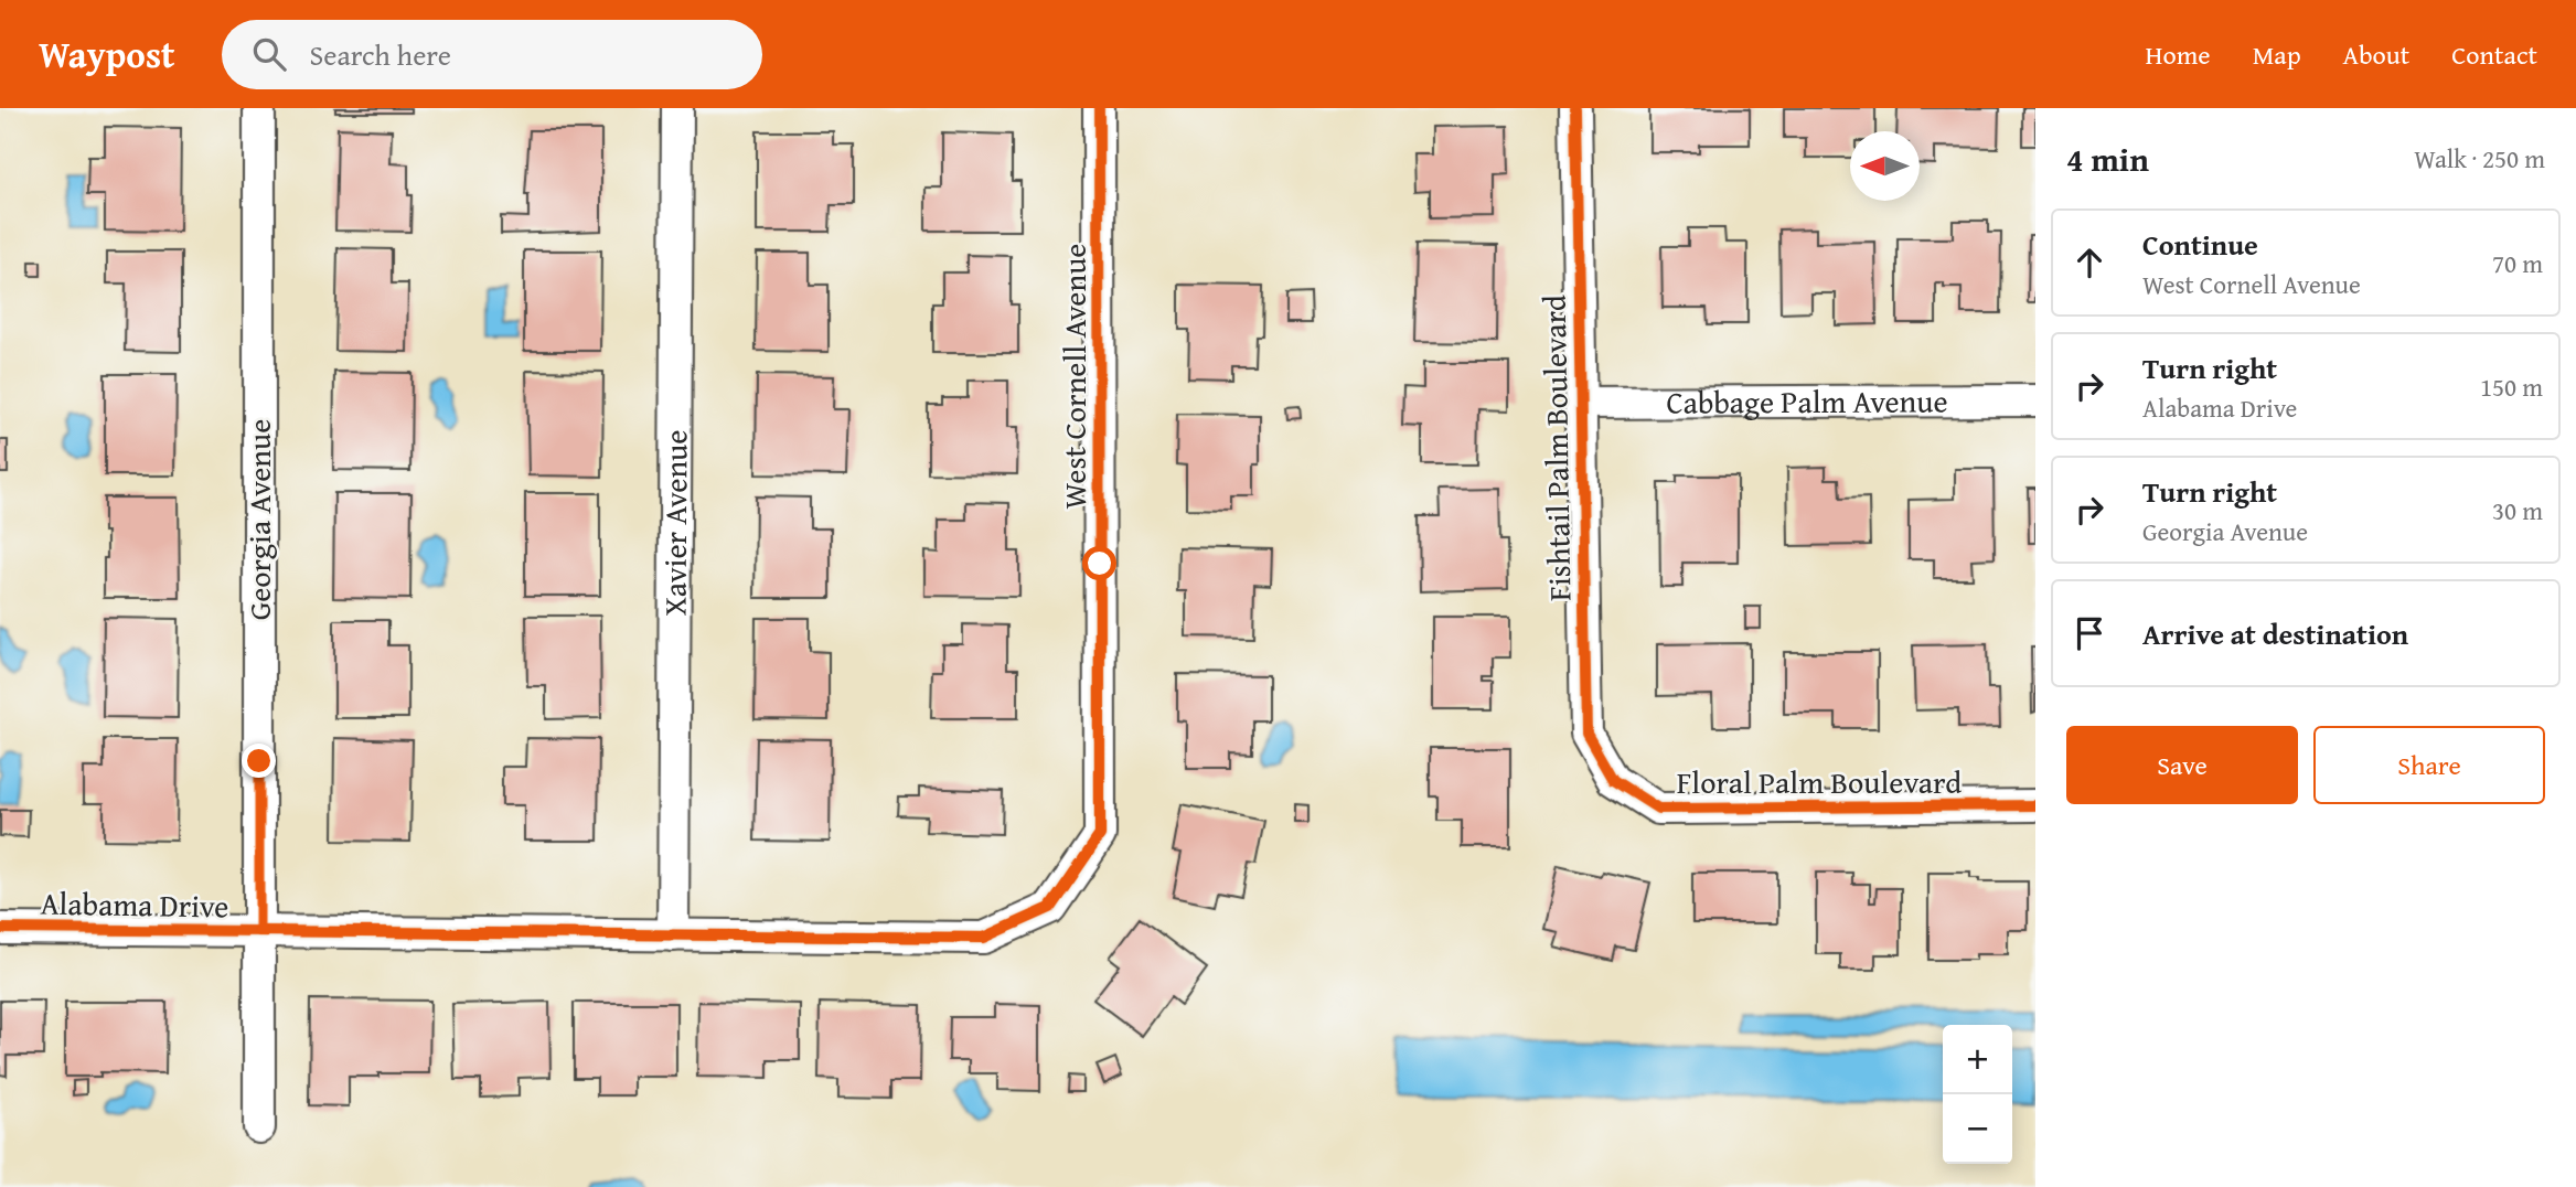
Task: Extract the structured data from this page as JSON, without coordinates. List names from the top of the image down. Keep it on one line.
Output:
{"streets":{"street":["West Cornell Avenue","Cabbage Palm Avenue","Fishtail Palm Boulevard","Georgia Avenue","Xavier Avenue","Floral Palm Boulevard","Alabama Drive"]},"crossings":[["West Cornell Avenue","Alabama Drive"],["Cabbage Palm Avenue","Fishtail Palm Boulevard"],["Fishtail Palm Boulevard","Floral Palm Boulevard"],["Georgia Avenue","Alabama Drive"],["Xavier Avenue","Alabama Drive"]],"north":"left","page":{"header":"Waypost","search":"Search here","nav":["Home","Map","About","Contact"],"heading":["4 min","Walk · 250 m"],"list":[["Continue","West Cornell Avenue","70 m"],["Turn right","Alabama Drive","150 m"],["Turn right","Georgia Avenue","30 m"],"Arrive at destination"],"buttons":["Save","Share"],"map_buttons":["+","−"]}}
